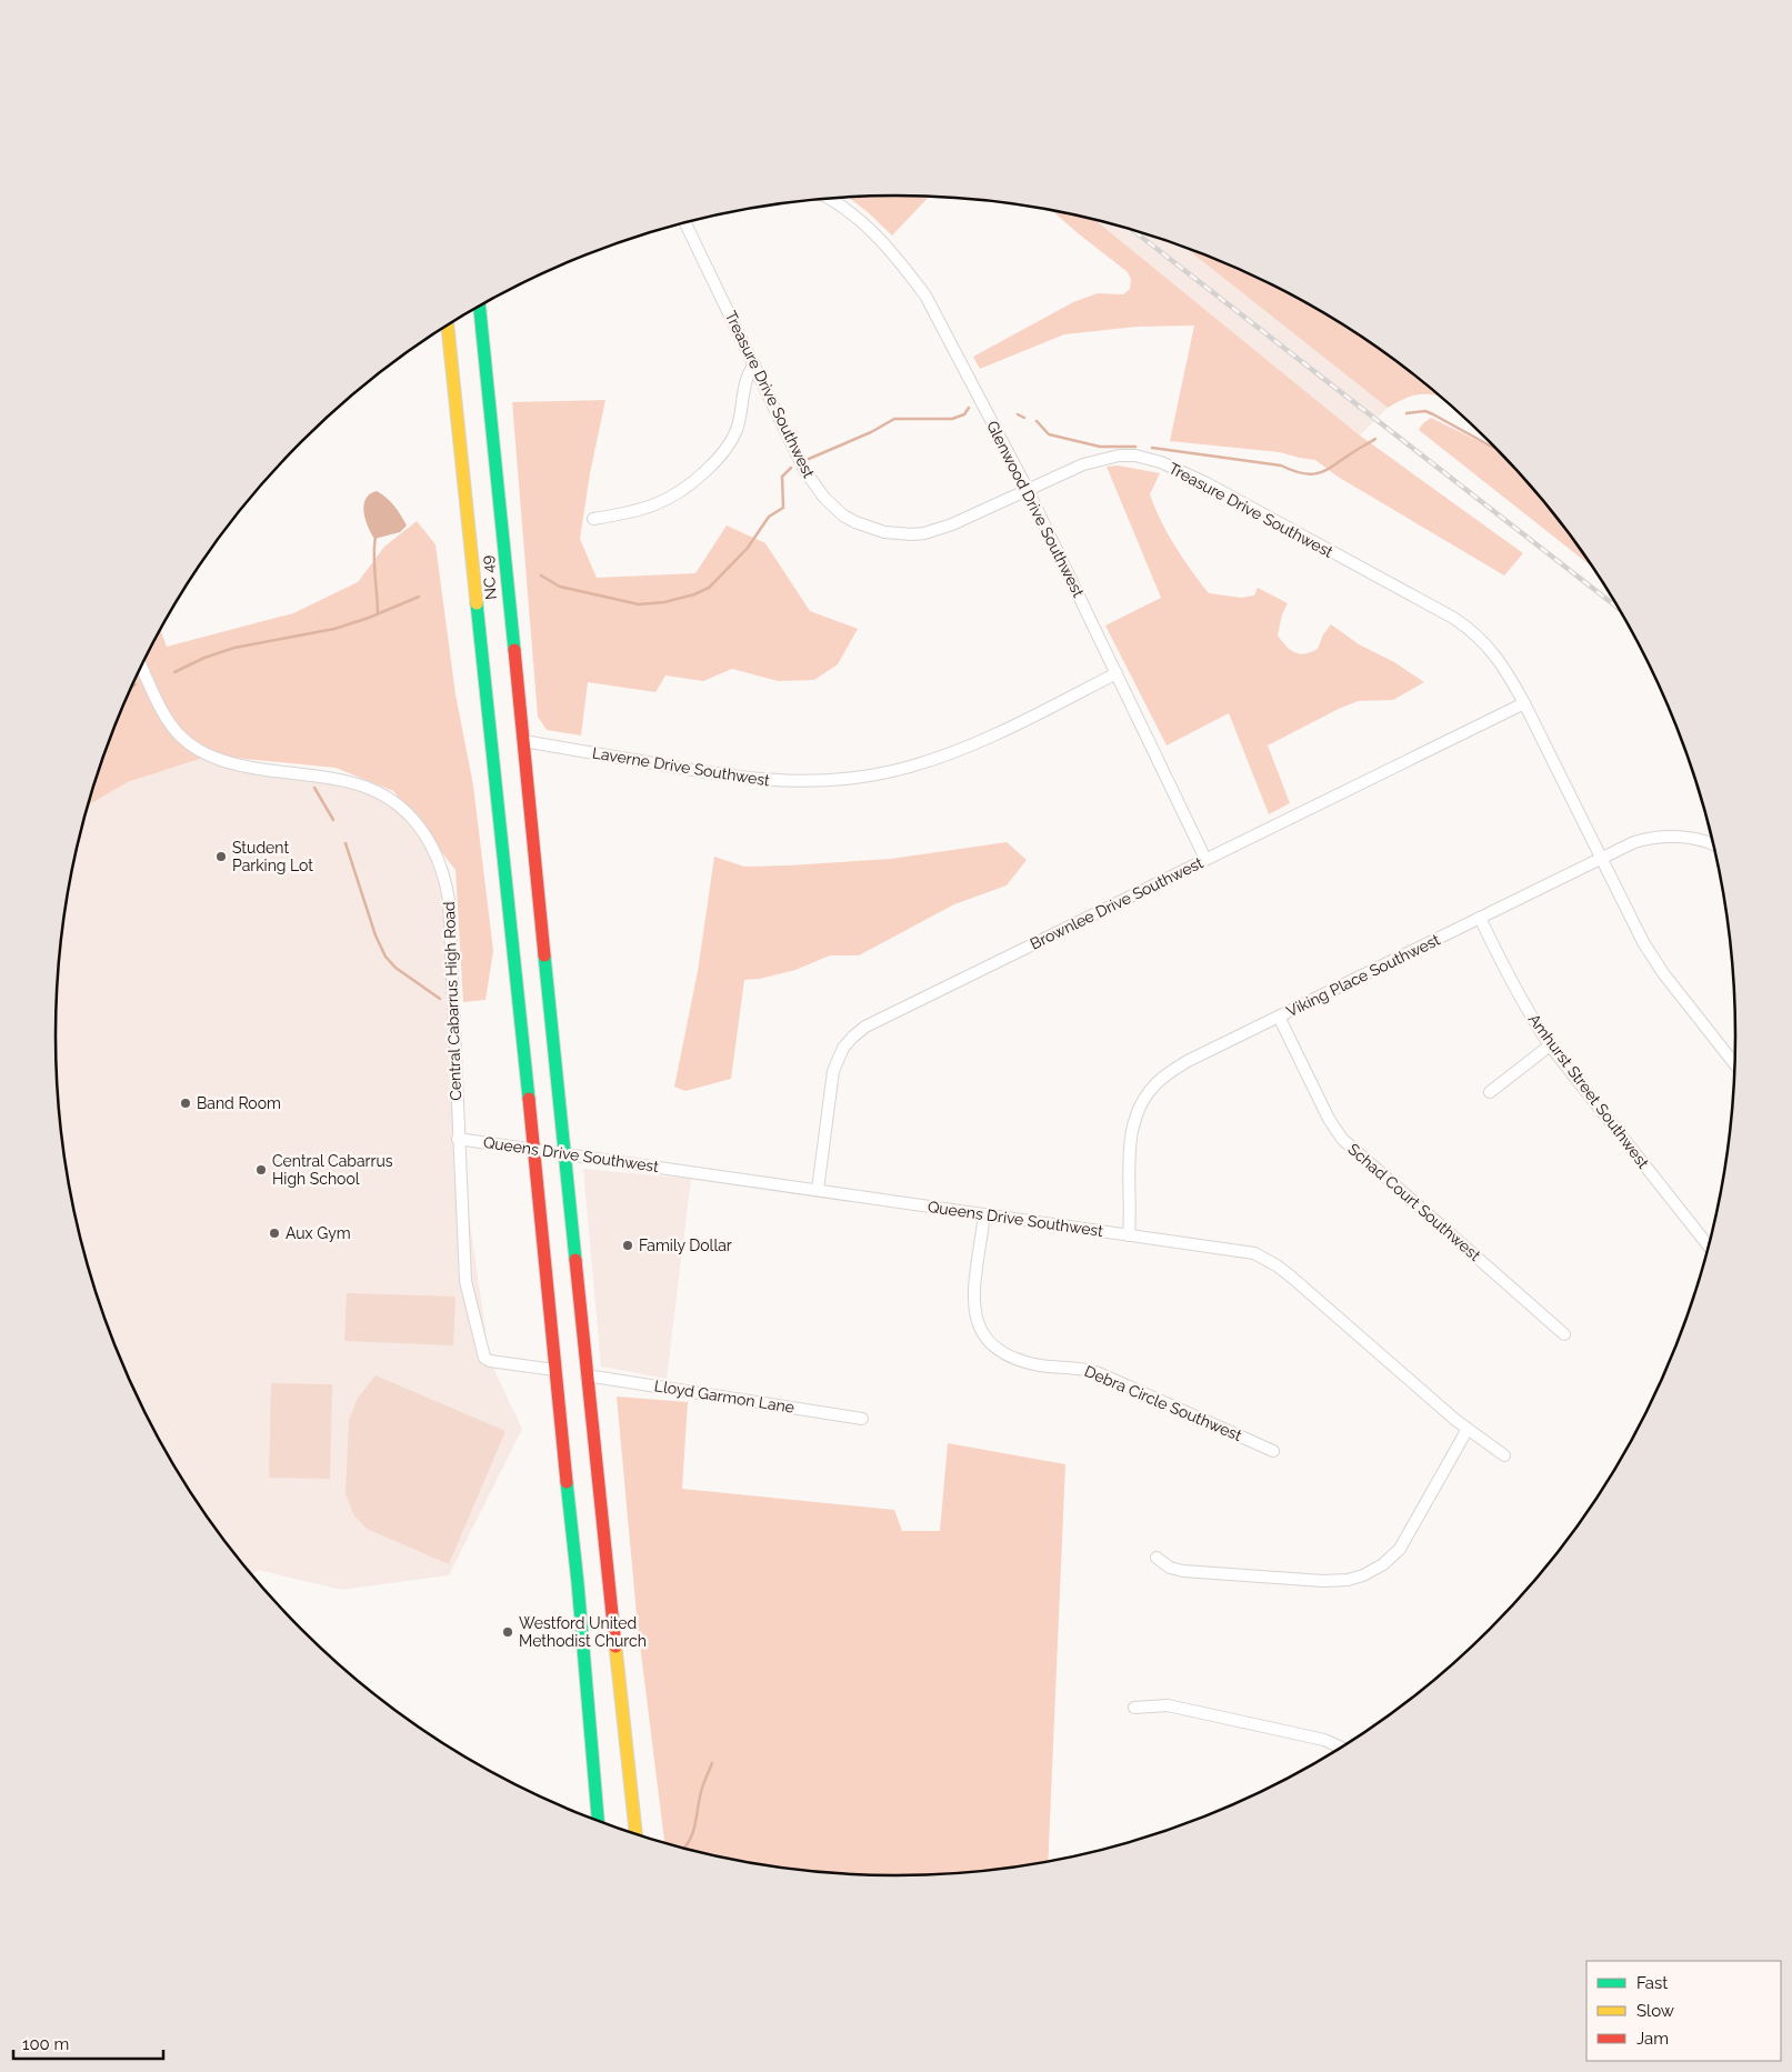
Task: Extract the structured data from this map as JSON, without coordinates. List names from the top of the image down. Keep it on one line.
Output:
{"streets":{"highway":["NC 49"],"street":["Treasure Drive Southwest","Glenwood Drive Southwest","Laverne Drive Southwest","Brownlee Drive Southwest","Viking Place Southwest","Central Cabarrus High Road","Amhurst Street Southwest","Queens Drive Southwest","Schad Court Southwest","Lloyd Garmon Lane","Debra Circle Southwest"]},"crossings":[["Treasure Drive Southwest","Glenwood Drive Southwest"],["Treasure Drive Southwest","Brownlee Drive Southwest"],["Treasure Drive Southwest","Viking Place Southwest"],["Glenwood Drive Southwest","Laverne Drive Southwest"],["Glenwood Drive Southwest","Brownlee Drive Southwest"],["NC 49","Laverne Drive Southwest"],["NC 49","Central Cabarrus High Road"],["NC 49","Queens Drive Southwest"],["NC 49","Lloyd Garmon Lane"],["Brownlee Drive Southwest","Queens Drive Southwest"],["Viking Place Southwest","Amhurst Street Southwest"],["Viking Place Southwest","Queens Drive Southwest"],["Viking Place Southwest","Schad Court Southwest"],["Central Cabarrus High Road","Queens Drive Southwest"],["Queens Drive Southwest","Debra Circle Southwest"]],"places":["Student Parking Lot","Band Room","Central Cabarrus High School","Aux Gym","Family Dollar","Westford United Methodist Church"],"legend":["Fast","Slow","Jam"],"scale_bar":"100 m"}
